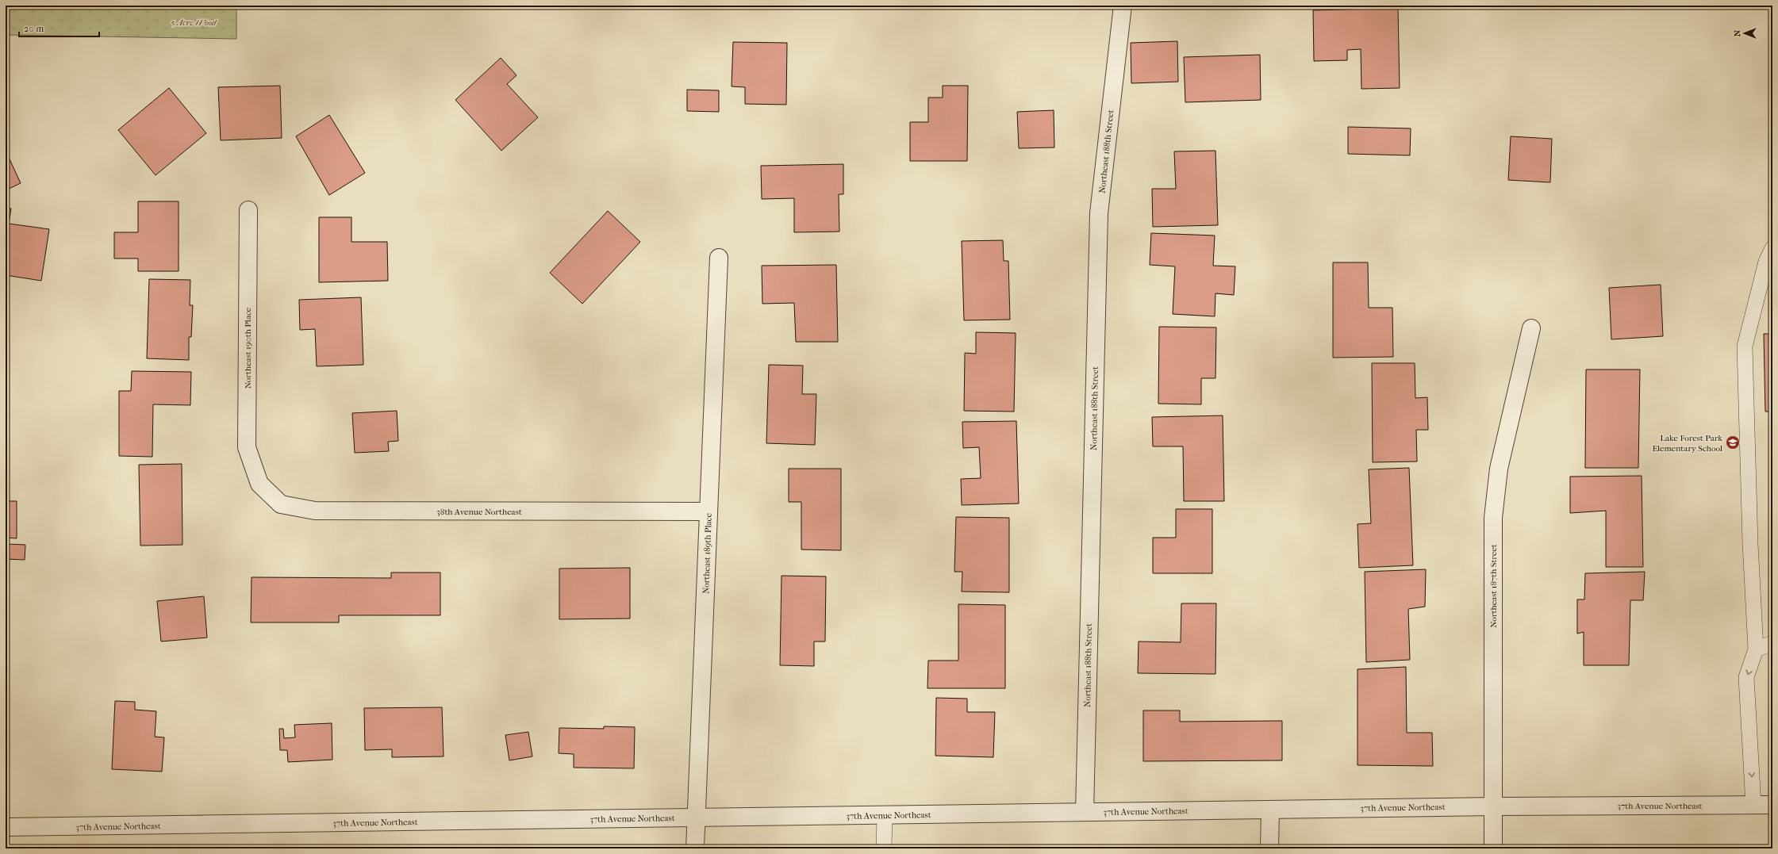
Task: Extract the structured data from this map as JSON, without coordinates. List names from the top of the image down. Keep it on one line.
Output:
{"streets":{"street":["Northeast 188th Street","Northeast 190th Place","38th Avenue Northeast","Northeast 189th Place","Northeast 187th Street","37th Avenue Northeast"]},"crossings":[["Northeast 188th Street","37th Avenue Northeast"],["Northeast 190th Place","38th Avenue Northeast"],["38th Avenue Northeast","Northeast 189th Place"],["Northeast 189th Place","37th Avenue Northeast"],["Northeast 187th Street","37th Avenue Northeast"]],"parks":["5 Acre Wood"],"places":{"school or university":["Lake Forest Park Elementary School"]},"scale_bar":"20 m","north":"left"}
